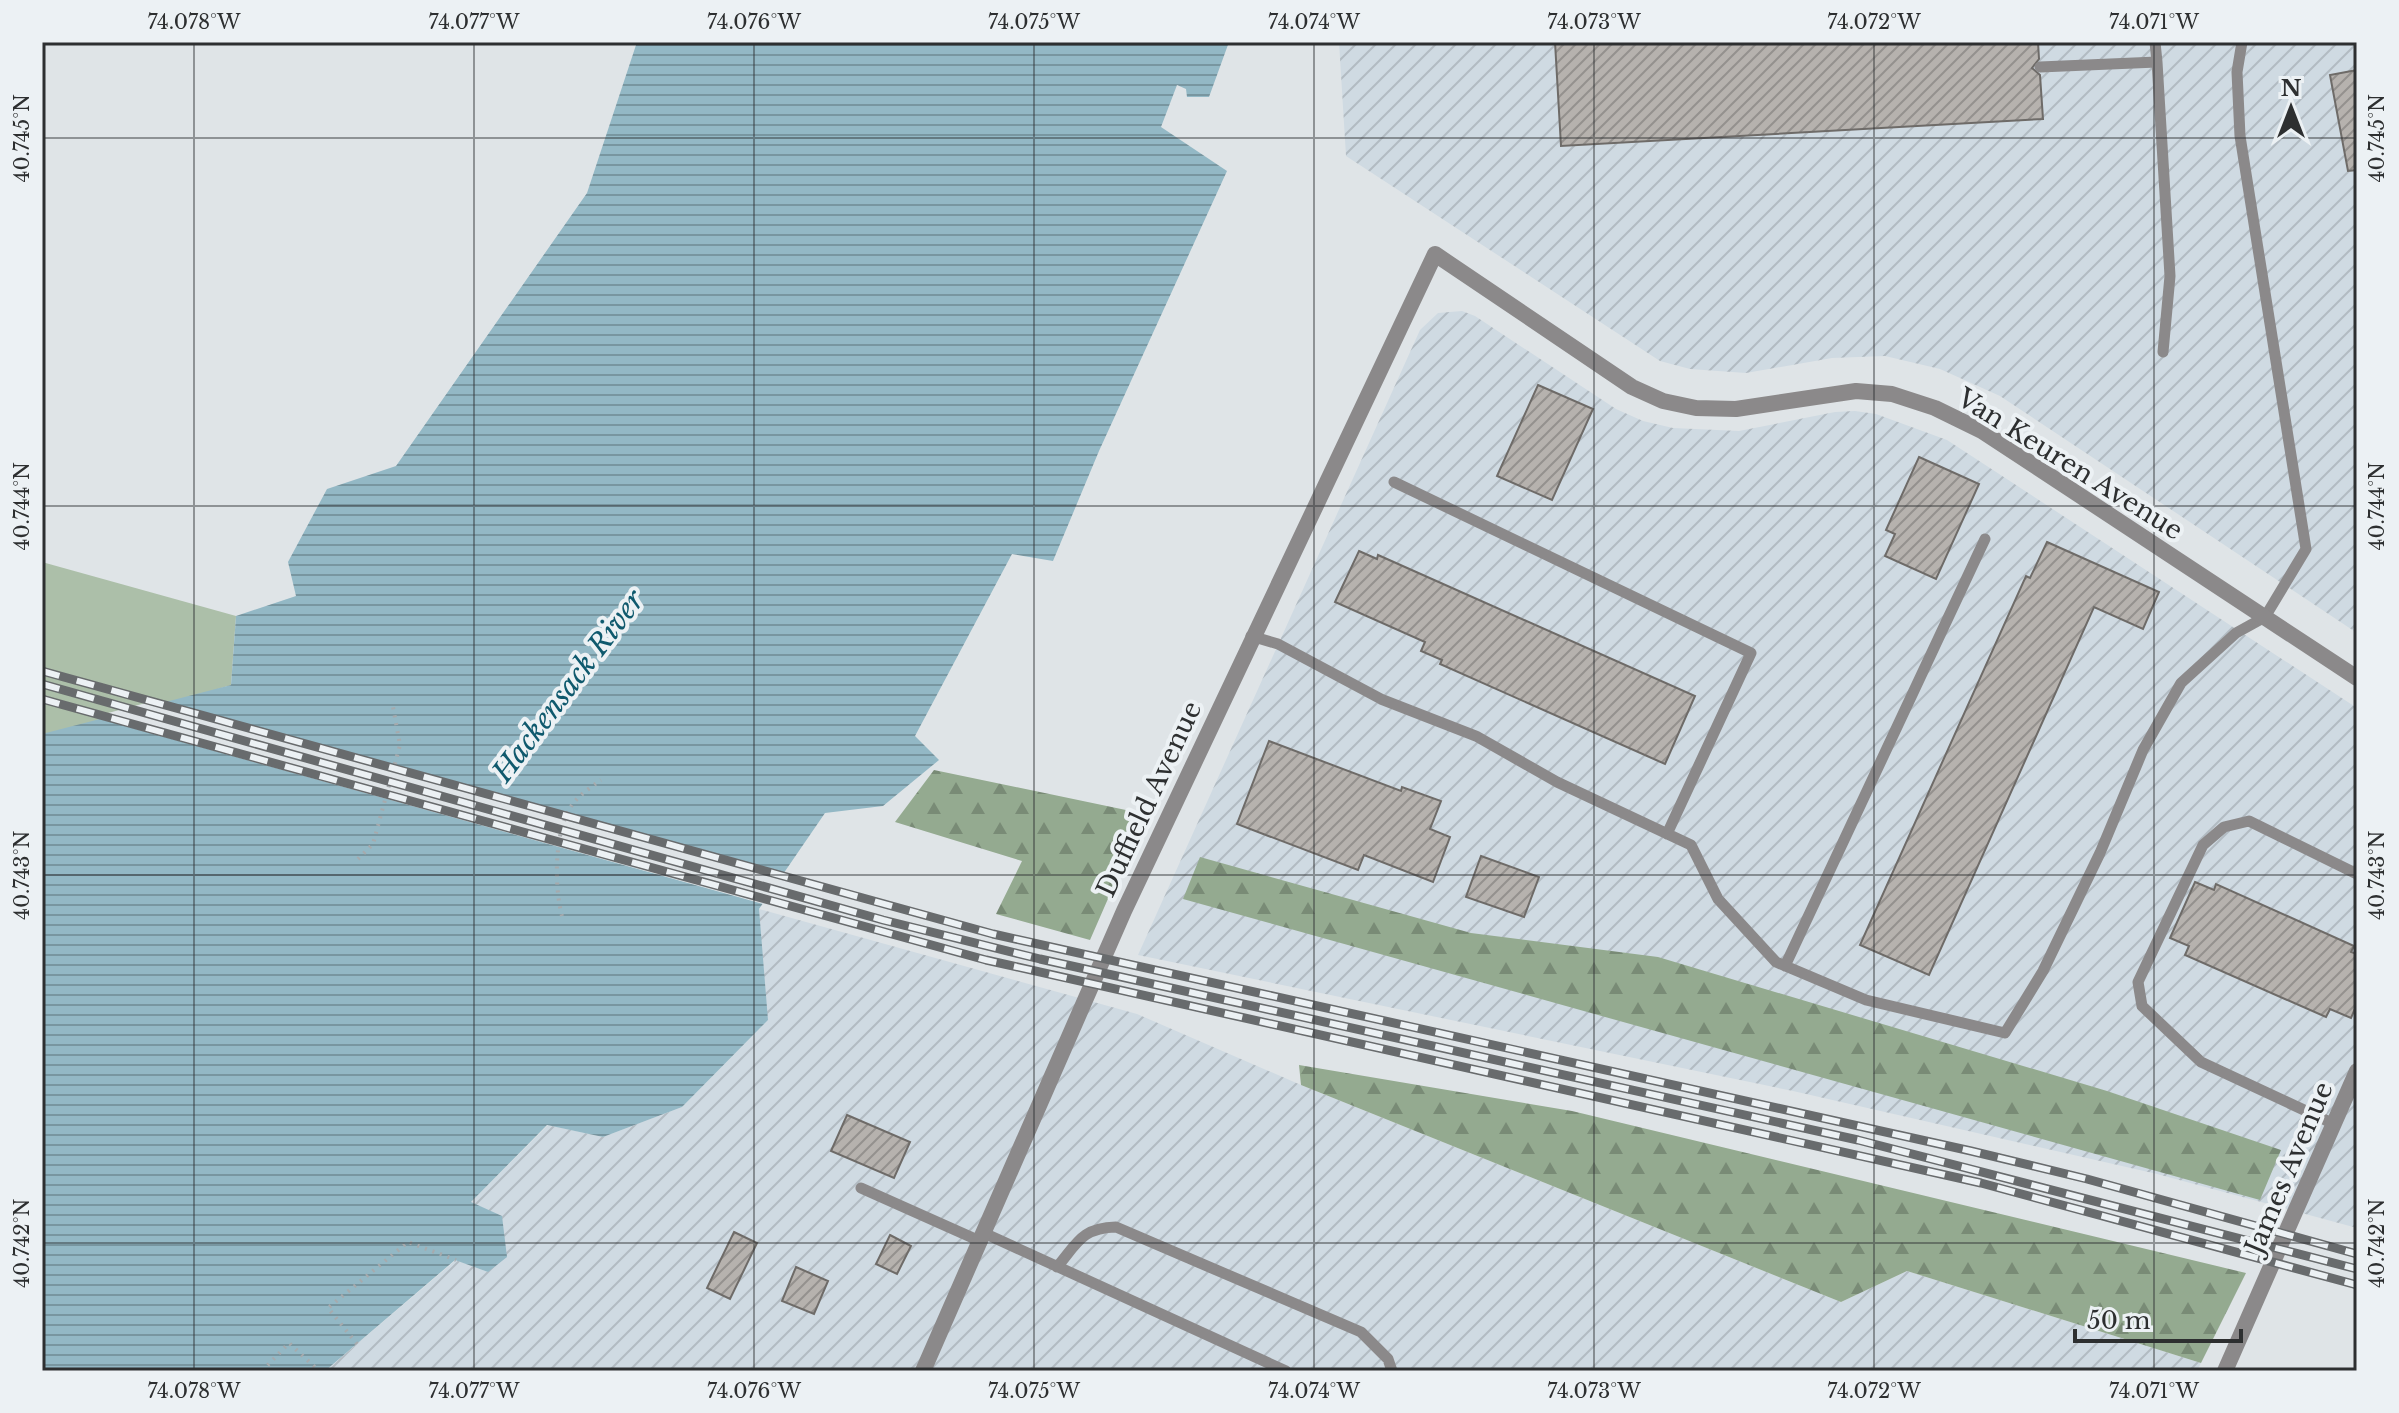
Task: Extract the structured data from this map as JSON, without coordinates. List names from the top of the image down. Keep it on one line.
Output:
{"streets":{"street":["Van Keuren Avenue","Duffield Avenue","James Avenue"]},"crossings":[["Van Keuren Avenue","Duffield Avenue"]],"water":["Hackensack River"],"scale_bar":"50 m","north":"top","coordinates":["74.078°W","74.077°W","74.076°W","74.075°W","74.074°W","74.073°W","74.072°W","74.071°W","40.745°N","40.744°N","40.743°N","40.742°N"]}
